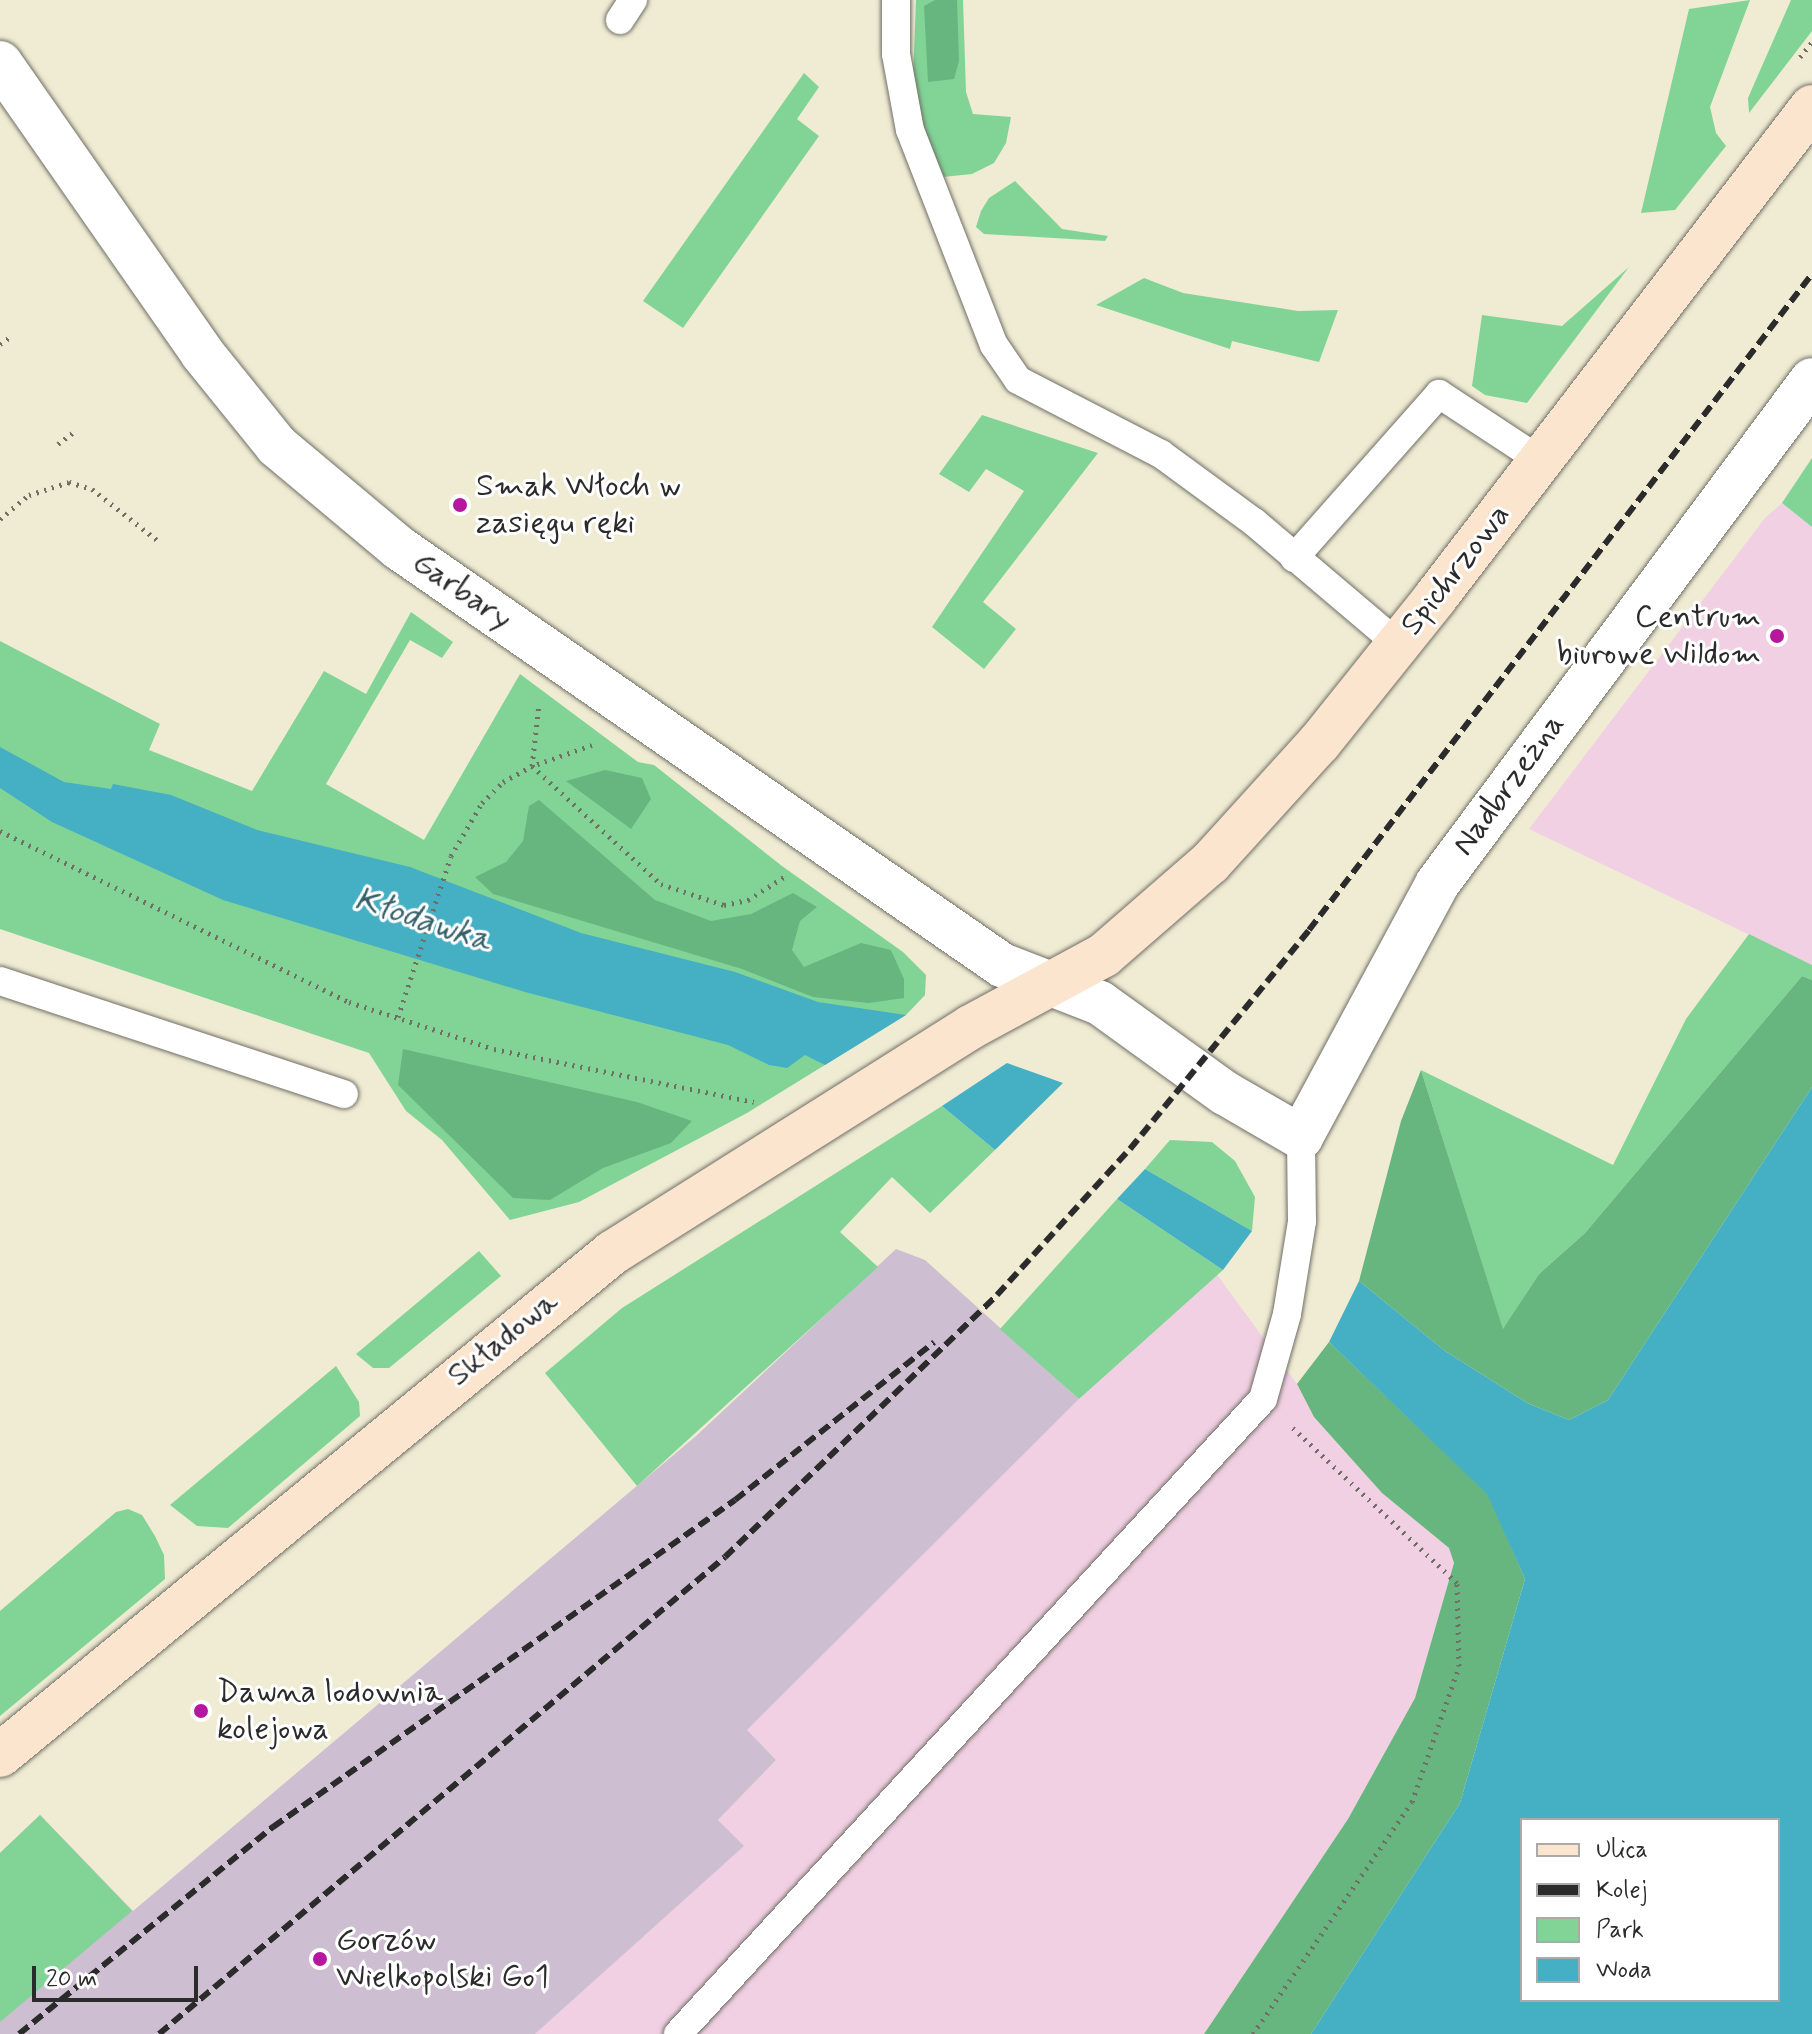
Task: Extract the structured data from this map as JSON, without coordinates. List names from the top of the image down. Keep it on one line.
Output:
{"streets":{"street":["Spichrzowa","Garbary","Nadbrzeżna","Składowa"]},"crossings":[["Spichrzowa","Garbary"],["Spichrzowa","Składowa"],["Garbary","Nadbrzeżna"],["Garbary","Składowa"]],"water":["Kłodawka"],"places":["Smak Włoch w zasięgu ręki","Centrum biurowe Wildom","Dawna lodownia kolejowa","Gorzów Wielkopolski Go1"],"legend":["Ulica","Kolej","Park","Woda"],"scale_bar":"20 m"}
